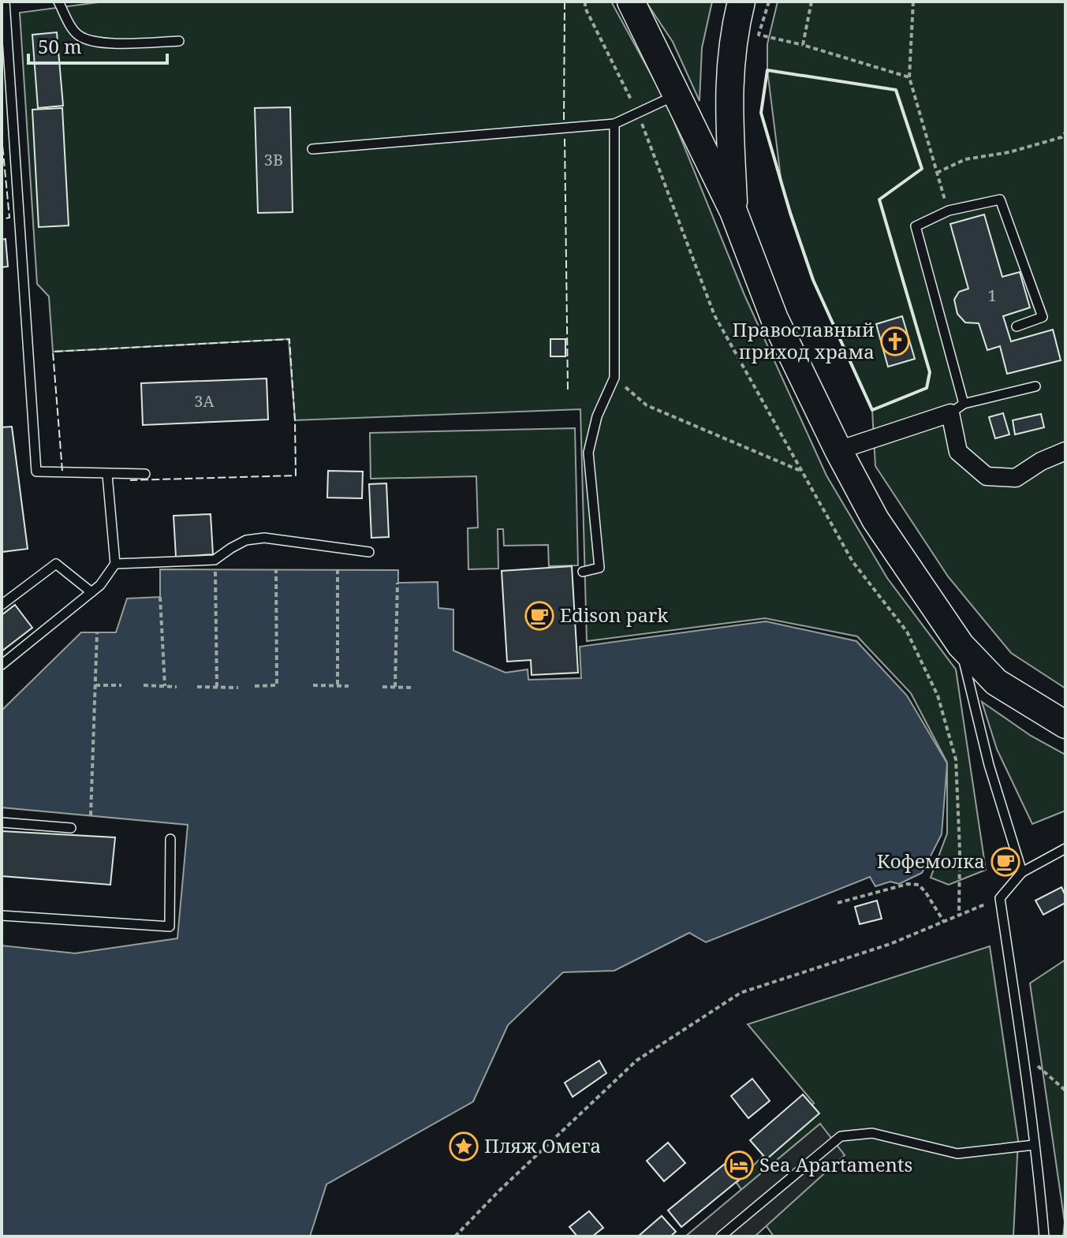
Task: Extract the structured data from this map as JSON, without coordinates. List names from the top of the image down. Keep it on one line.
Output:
{"places":{"church":["Православный приход храма"],"cafe":["Edison park","Кофемолка"],"place":["Пляж Омега"],"hotel":["Sea Apartaments"]},"house_numbers":["3В","1","3А"],"scale_bar":"50 m"}
